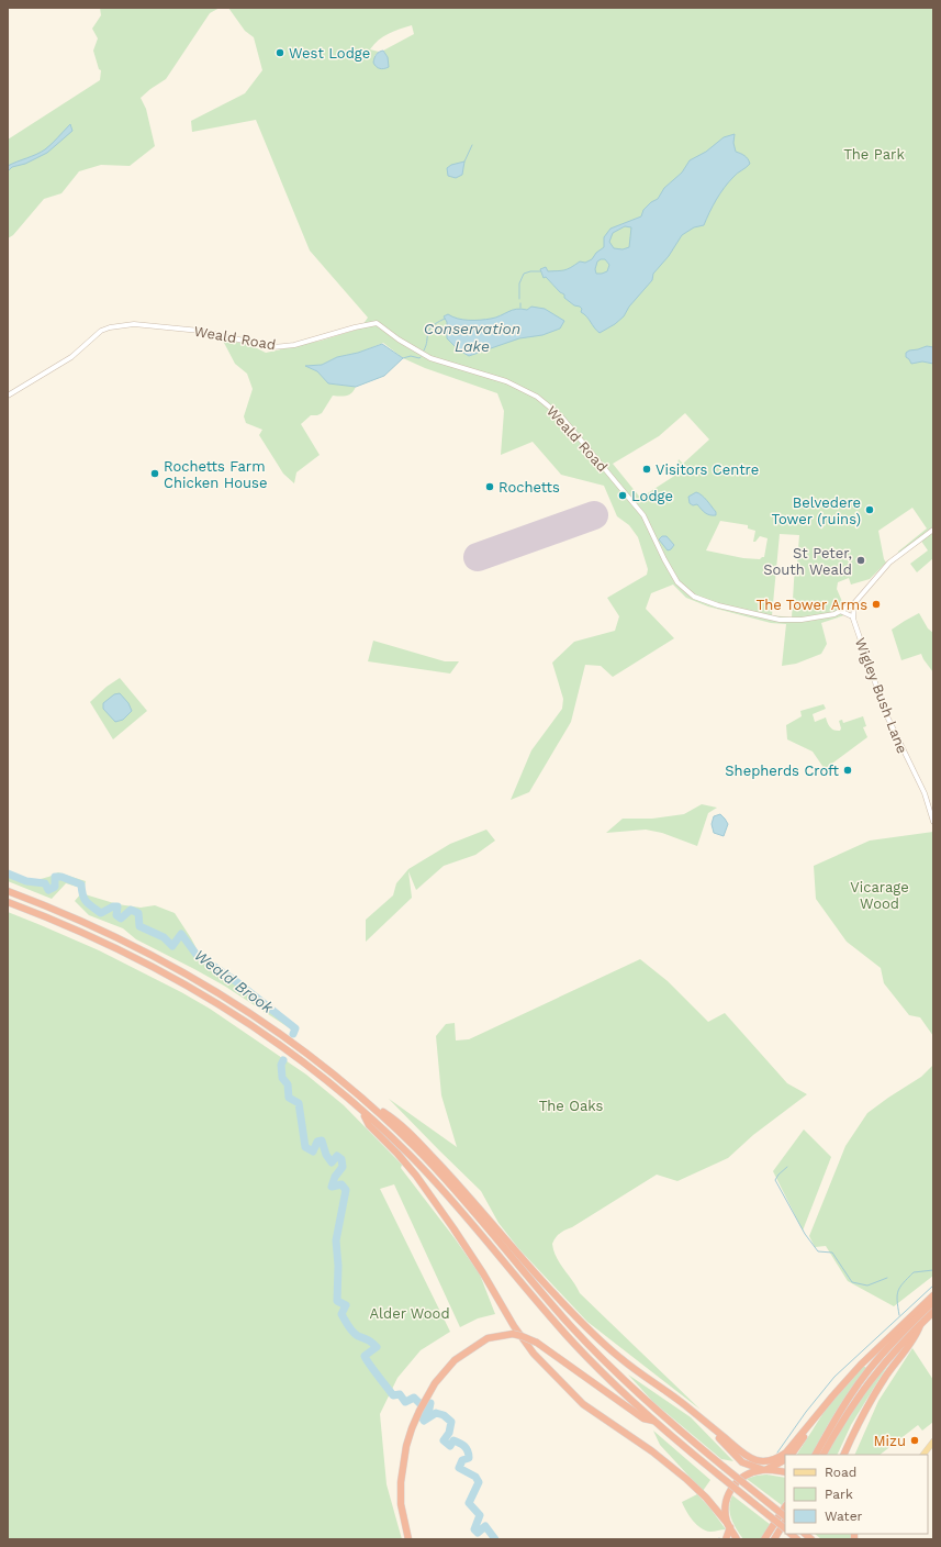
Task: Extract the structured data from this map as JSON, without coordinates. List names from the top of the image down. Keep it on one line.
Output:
{"streets":{"street":["Weald Road","Wigley Bush Lane"]},"crossings":[["Weald Road","Wigley Bush Lane"]],"water":["Conservation Lake","Weald Brook"],"parks":["The Park","Vicarage Wood","The Oaks","Alder Wood"],"places":["West Lodge","Visitors Centre","Rochetts Farm Chicken House","Rochetts","Lodge","Belvedere Tower (ruins)","St Peter, South Weald","The Tower Arms","Shepherds Croft","Mizu"],"legend":["Road","Park","Water"]}
